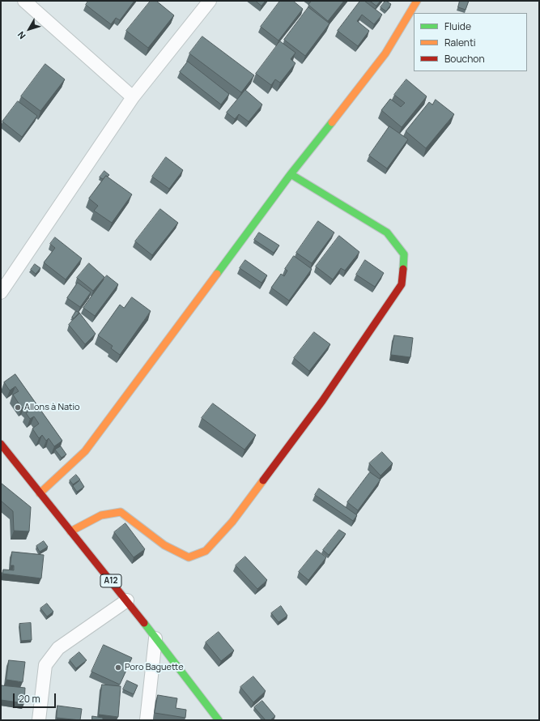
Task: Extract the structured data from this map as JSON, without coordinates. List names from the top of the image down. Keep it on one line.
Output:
{"streets":{"street":["A12"]},"places":["Allons à Natio","Poro Baguette"],"legend":["Fluide","Ralenti","Bouchon"],"scale_bar":"20 m","north":"bottom left"}
